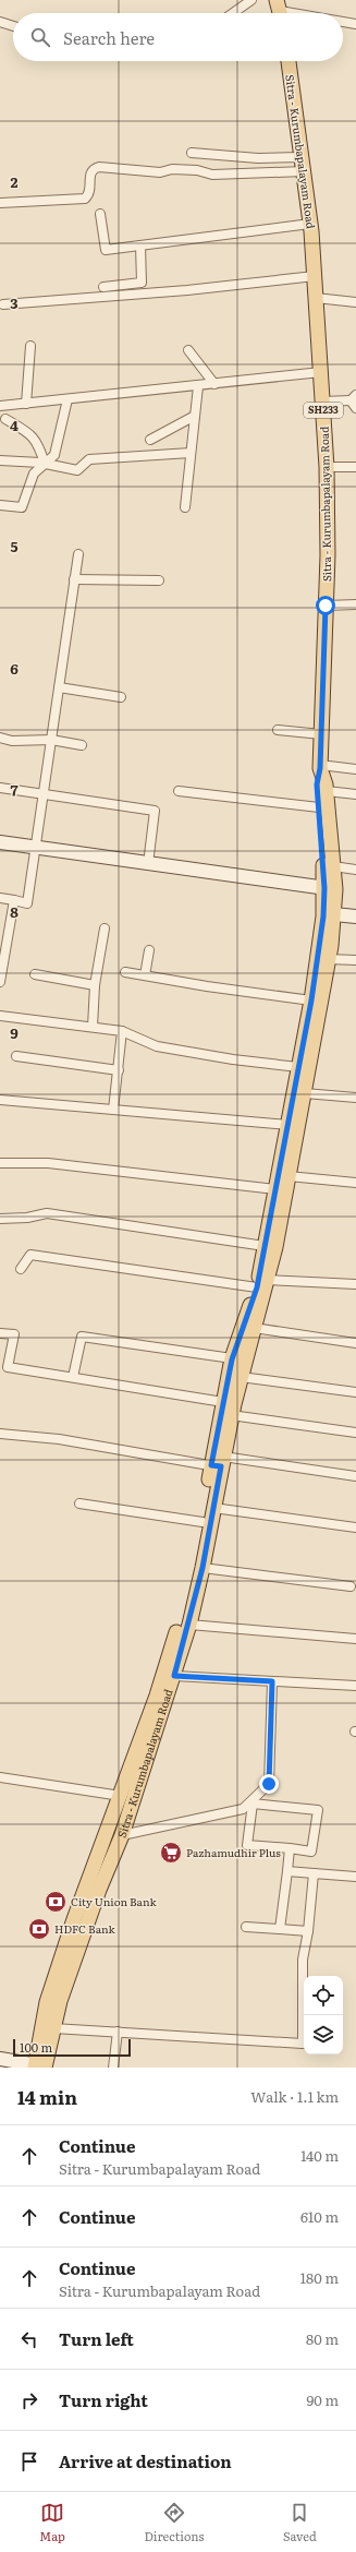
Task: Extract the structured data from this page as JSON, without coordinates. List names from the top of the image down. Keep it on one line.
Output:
{"streets":{"main road":["Sitra - Kurumbapalayam Road","SH233"]},"places":{"supermarket":["Pazhamudhir Plus"],"bank":["City Union Bank","HDFC Bank"]},"scale_bar":"100 m","page":{"search":"Search here","scale":"100 m","heading":["14 min","Walk · 1.1 km"],"list":[["Continue","Sitra - Kurumbapalayam Road","140 m"],["Continue","610 m"],["Continue","Sitra - Kurumbapalayam Road","180 m"],["Turn left","80 m"],["Turn right","90 m"],"Arrive at destination"],"nav":["Map","Directions","Saved"]},"grid":{"rows":["2","3","4","5","6","7","8","9"]}}
